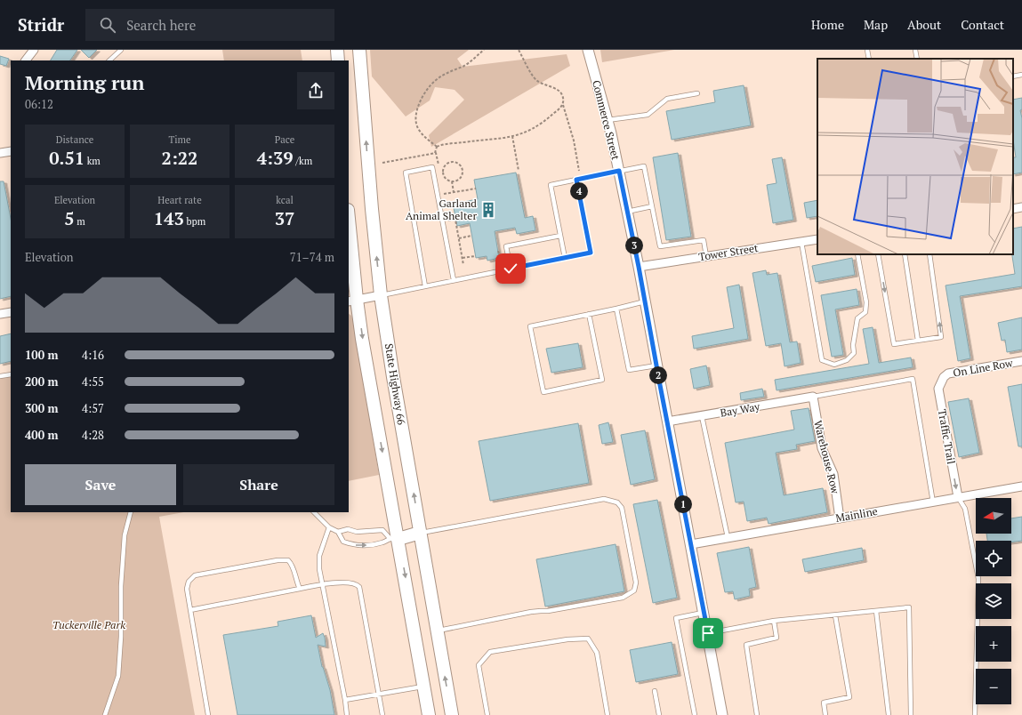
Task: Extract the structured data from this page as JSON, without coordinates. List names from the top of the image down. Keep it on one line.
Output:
{"streets":{"main road":["State Highway 66"],"street":["Commerce Street","Tower Street","On Line Row","Bay Way","Traffic Trail","Warehouse Row","Mainline"]},"crossings":[["Commerce Street","Tower Street"],["Commerce Street","Bay Way"],["Commerce Street","Mainline"],["On Line Row","Traffic Trail"],["Bay Way","Warehouse Row"],["Traffic Trail","Mainline"],["Warehouse Row","Mainline"]],"one_way":["Traffic Trail"],"parks":["Tuckerville Park"],"places":{"building":["Garland Animal Shelter"]},"north":"left","page":{"header":"Stridr","search":"Search here","nav":["Home","Map","About","Contact"],"heading":["Morning run","06:12"],"stats":[["Distance","0.51 km"],["Time","2:22"],["Pace","4:39 /km"],["Elevation","5 m"],["Heart rate","143 bpm"],["kcal","37"]],"pins":["4","3","2","1"],"chart":["Elevation","71–74 m"],"list":[{"name":"100 m","note":"4:16"},{"name":"200 m","note":"4:55"},{"name":"300 m","note":"4:57"},{"name":"400 m","note":"4:28"}],"buttons":["Save","Share"],"map_buttons":["+","−"]}}
